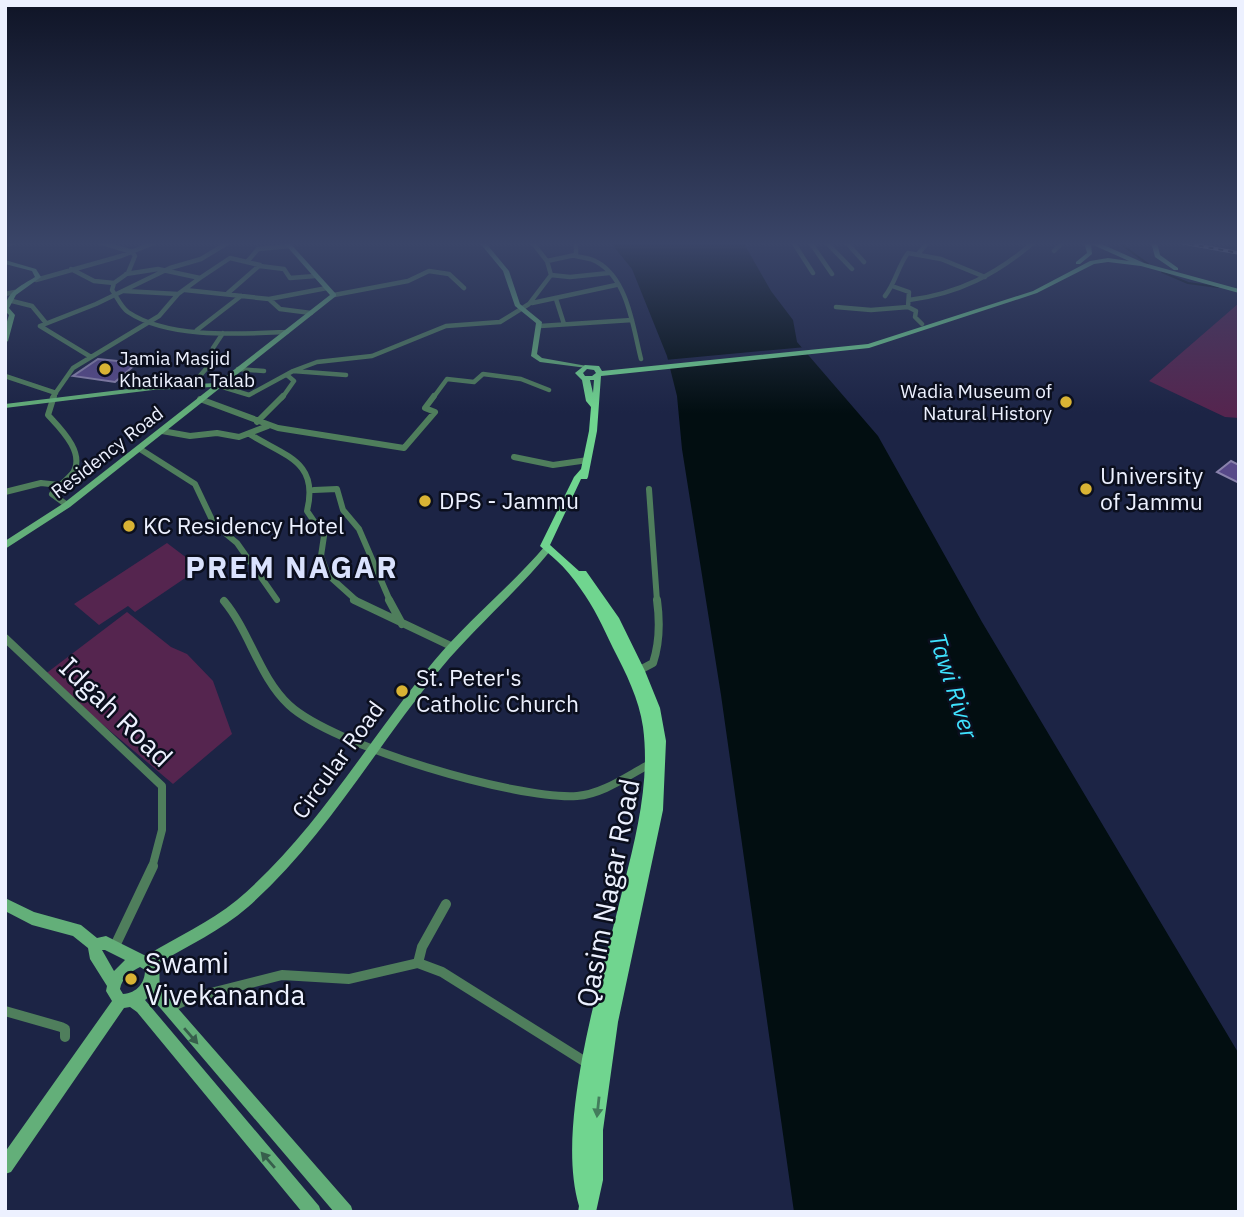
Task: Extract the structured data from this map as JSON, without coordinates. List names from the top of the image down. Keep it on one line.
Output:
{"streets":{"main road":["Residency Road","Circular Road","Qasim Nagar Road"],"street":["Idgah Road"]},"crossings":[["Circular Road","Qasim Nagar Road"]],"districts":["PREM NAGAR"],"water":["Tawi River"],"places":["Jamia Masjid Khatikaan Talab","Wadia Museum of Natural History","University of Jammu","DPS - Jammu","KC Residency Hotel","St. Peter's Catholic Church","Swami Vivekananda"]}
